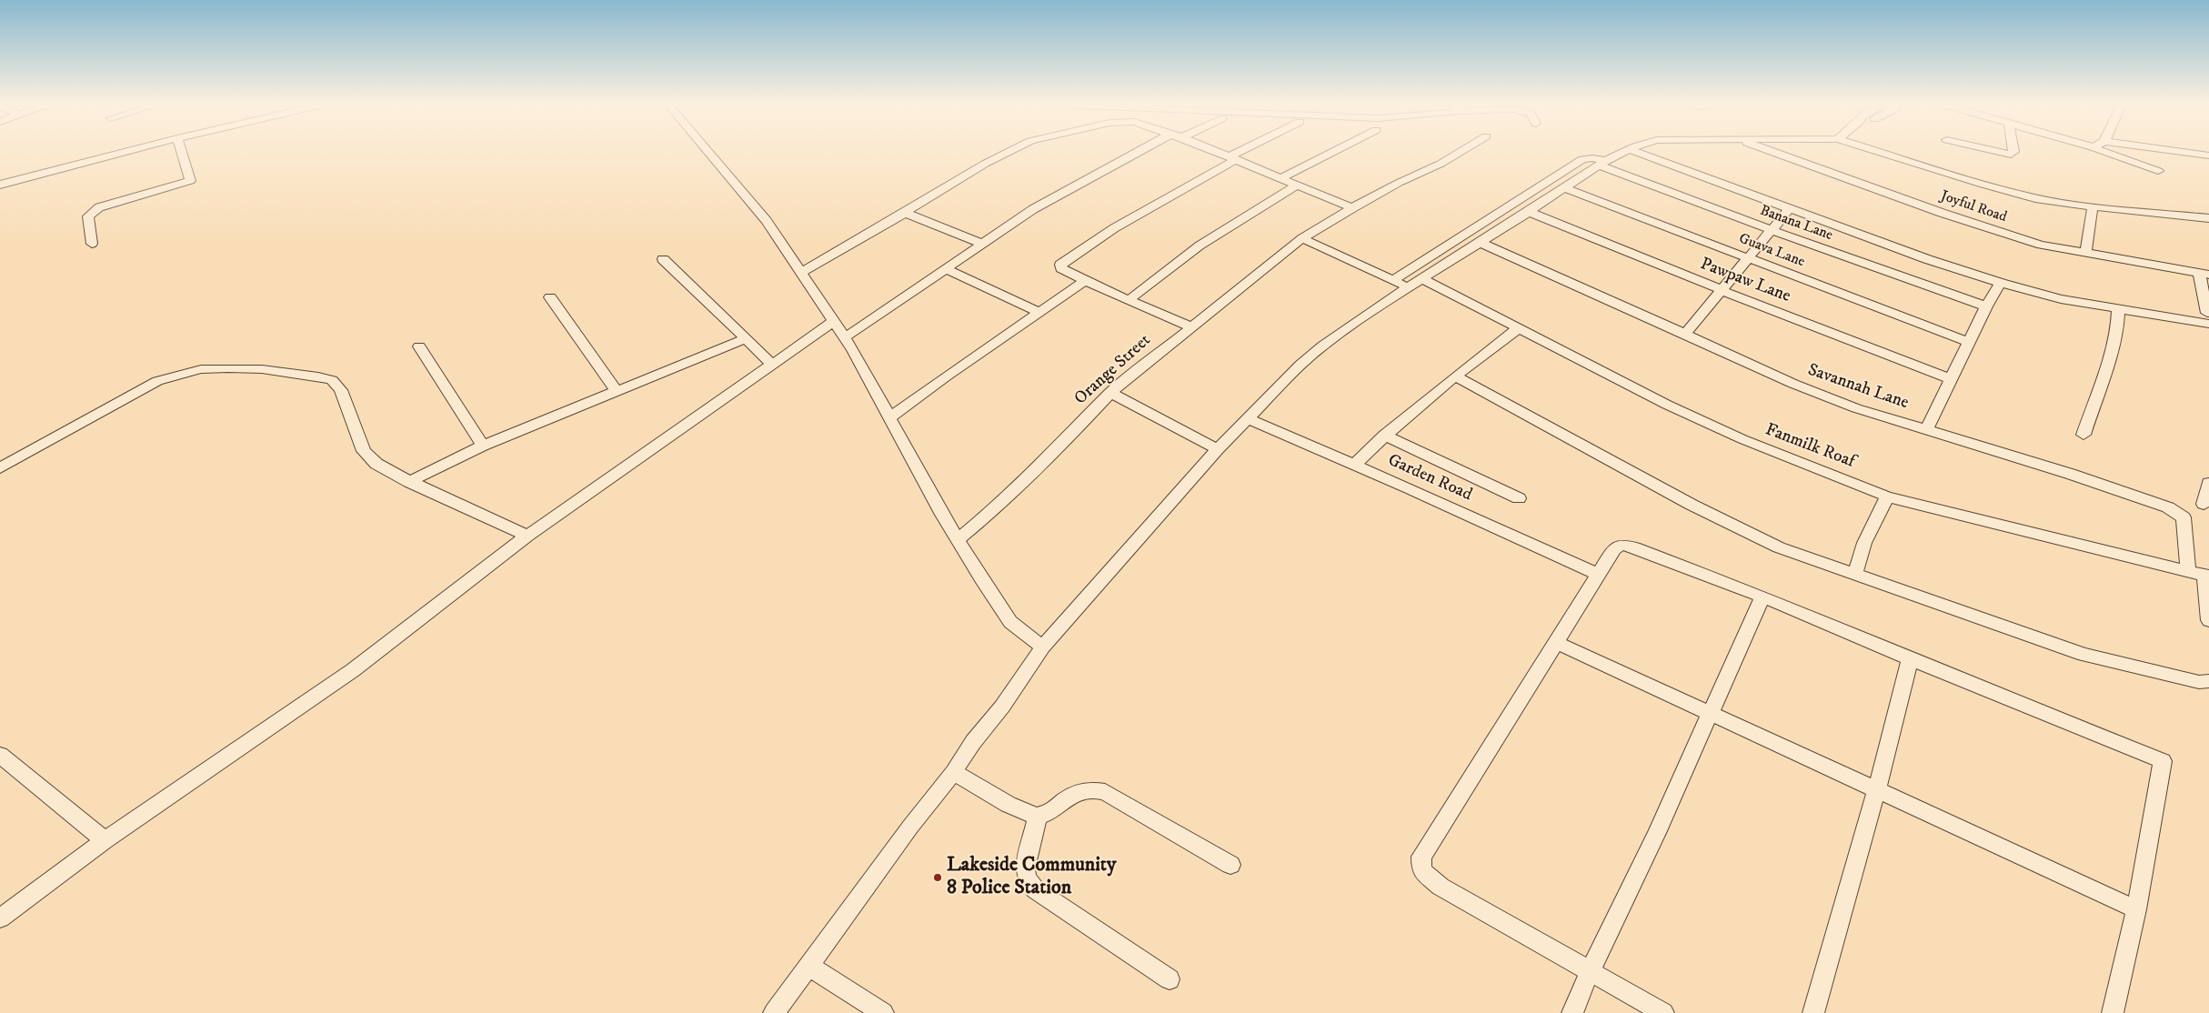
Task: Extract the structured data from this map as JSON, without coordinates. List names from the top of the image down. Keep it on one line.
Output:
{"streets":{"street":["Joyful Road","Banana Lane","Guava Lane","Pawpaw Lane","Orange Street","Savannah Lane","Fanmilk Roaf","Garden Road"]},"crossings":[["Savannah Lane","Fanmilk Roaf"]],"places":["Lakeside Community 8 Police Station"]}
